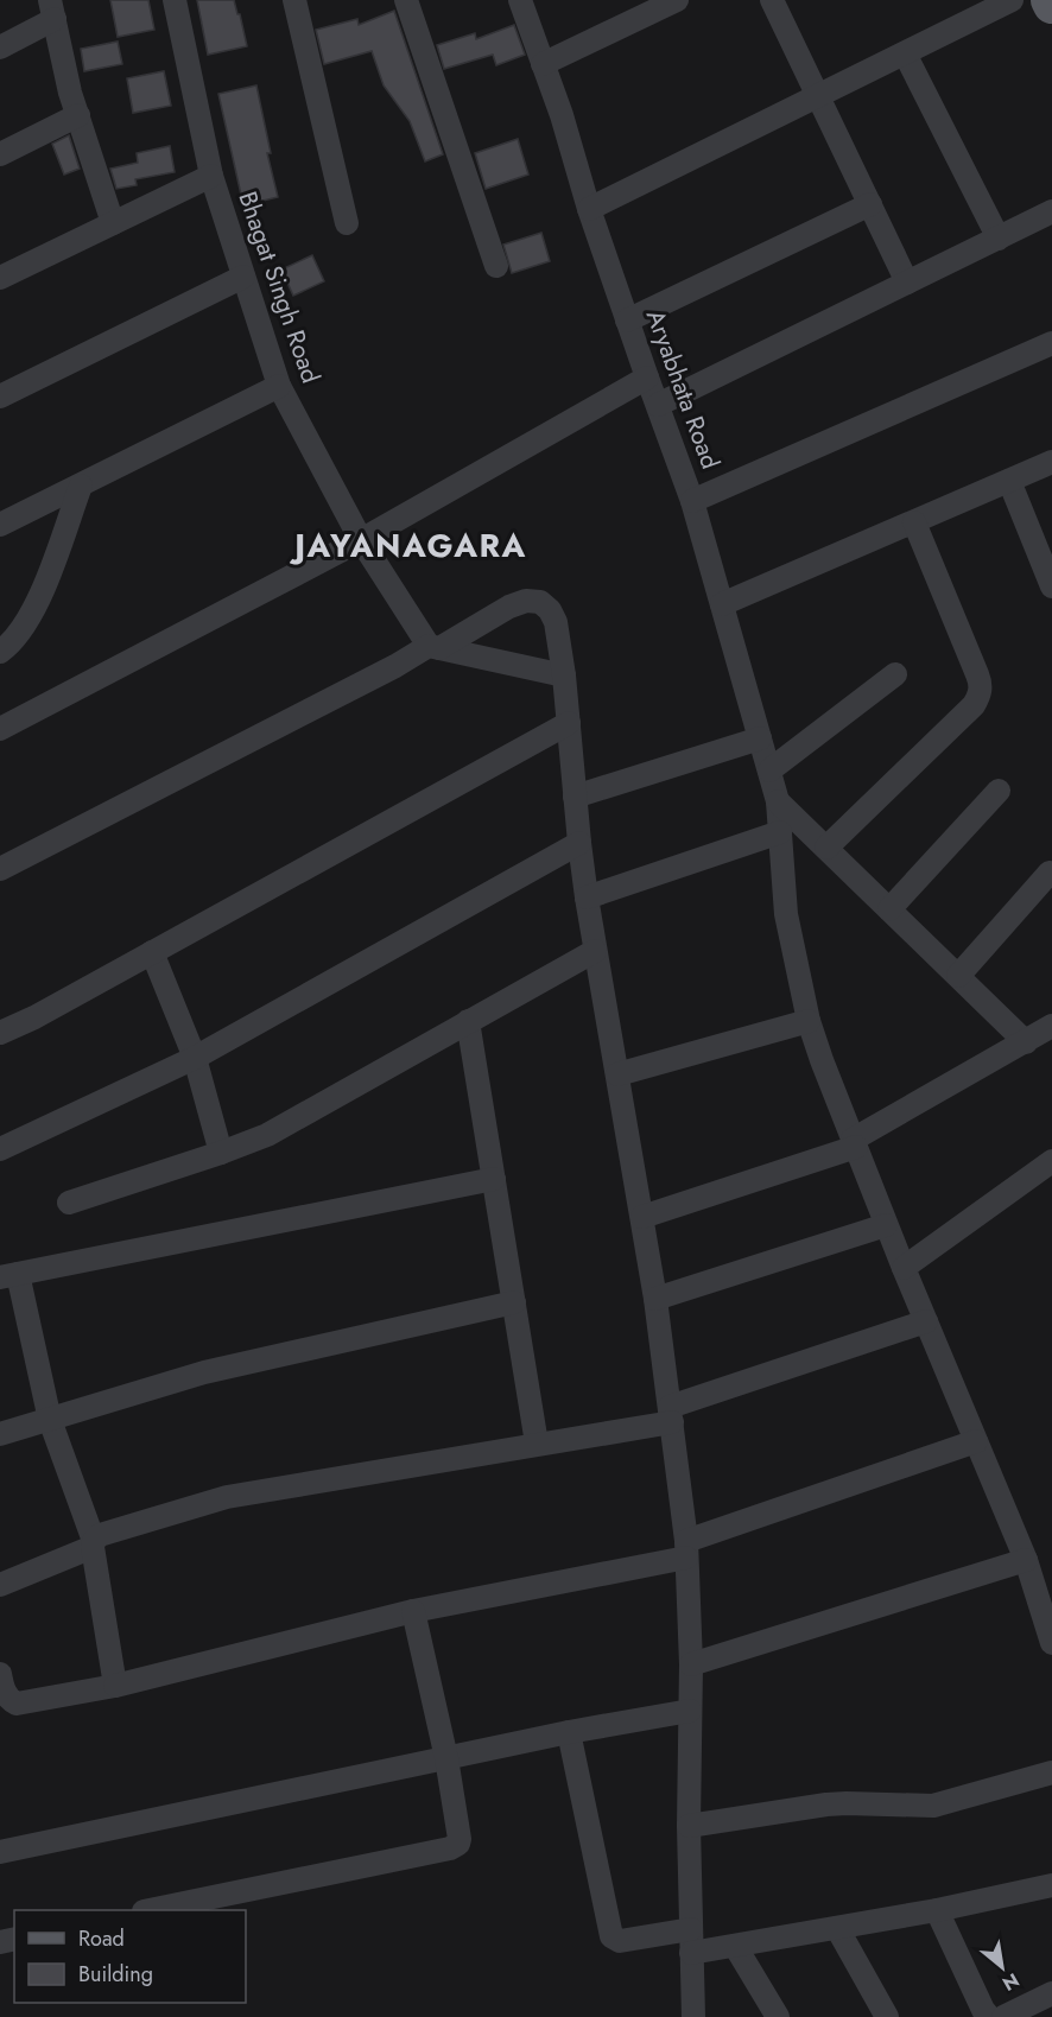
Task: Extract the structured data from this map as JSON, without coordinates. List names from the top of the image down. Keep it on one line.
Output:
{"streets":{"street":["Bhagat Singh Road","Aryabhata Road"]},"districts":["JAYANAGARA"],"legend":["Road","Building"],"north":"bottom right"}
